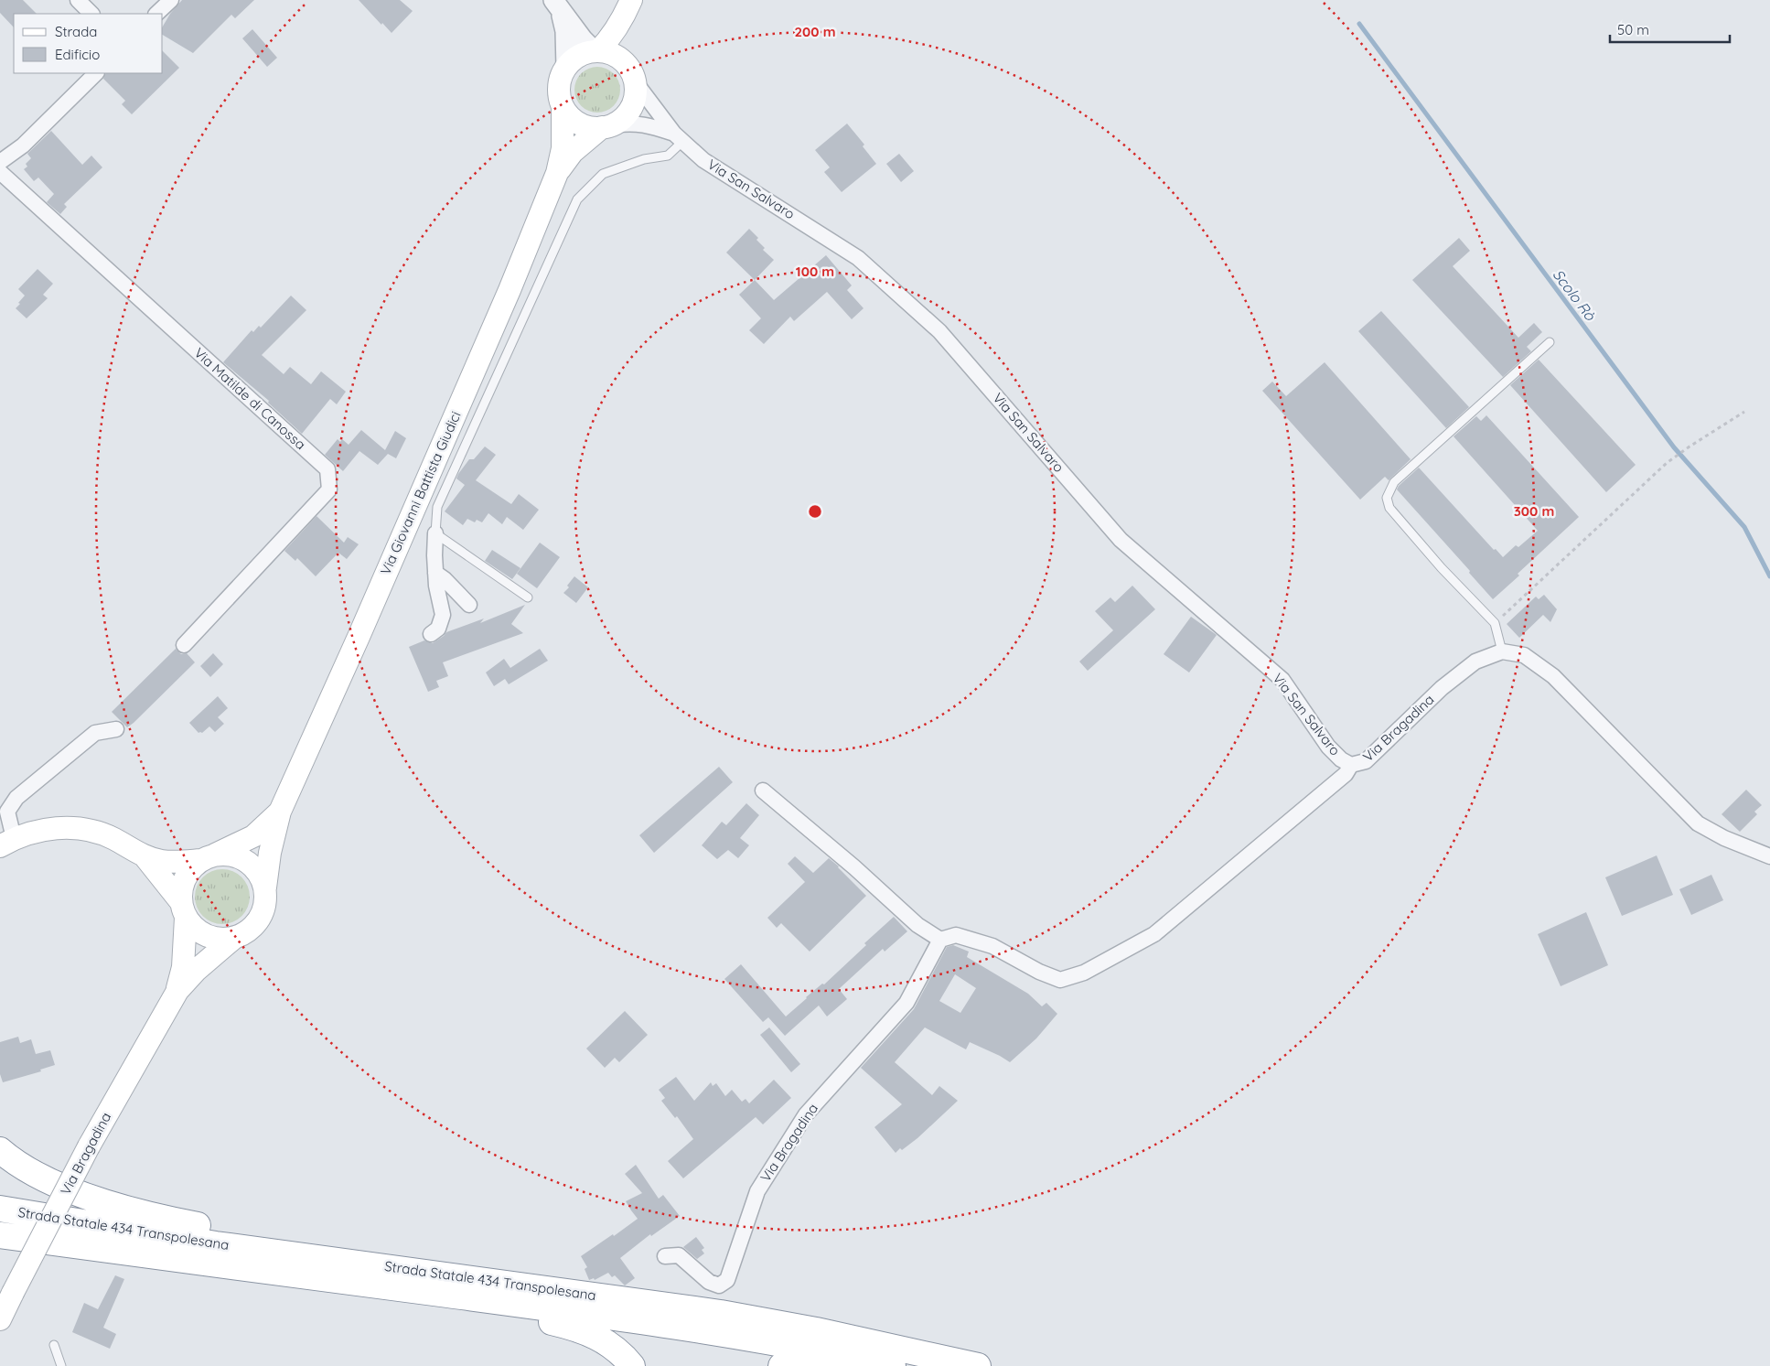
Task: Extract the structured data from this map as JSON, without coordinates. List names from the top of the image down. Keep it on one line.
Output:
{"streets":{"highway":["Strada Statale 434 Transpolesana"],"main road":["Via Giovanni Battista Giudici","Via Bragadina"],"street":["Via San Salvaro","Via Matilde di Canossa"]},"crossings":[["Via San Salvaro","Via Giovanni Battista Giudici"],["Via San Salvaro","Via Bragadina"],["Via Giovanni Battista Giudici","Via Bragadina"]],"water":["Scolo Rò"],"legend":["Strada","Edificio"],"scale_bar":"50 m","rings":["200 m","100 m","300 m"]}
